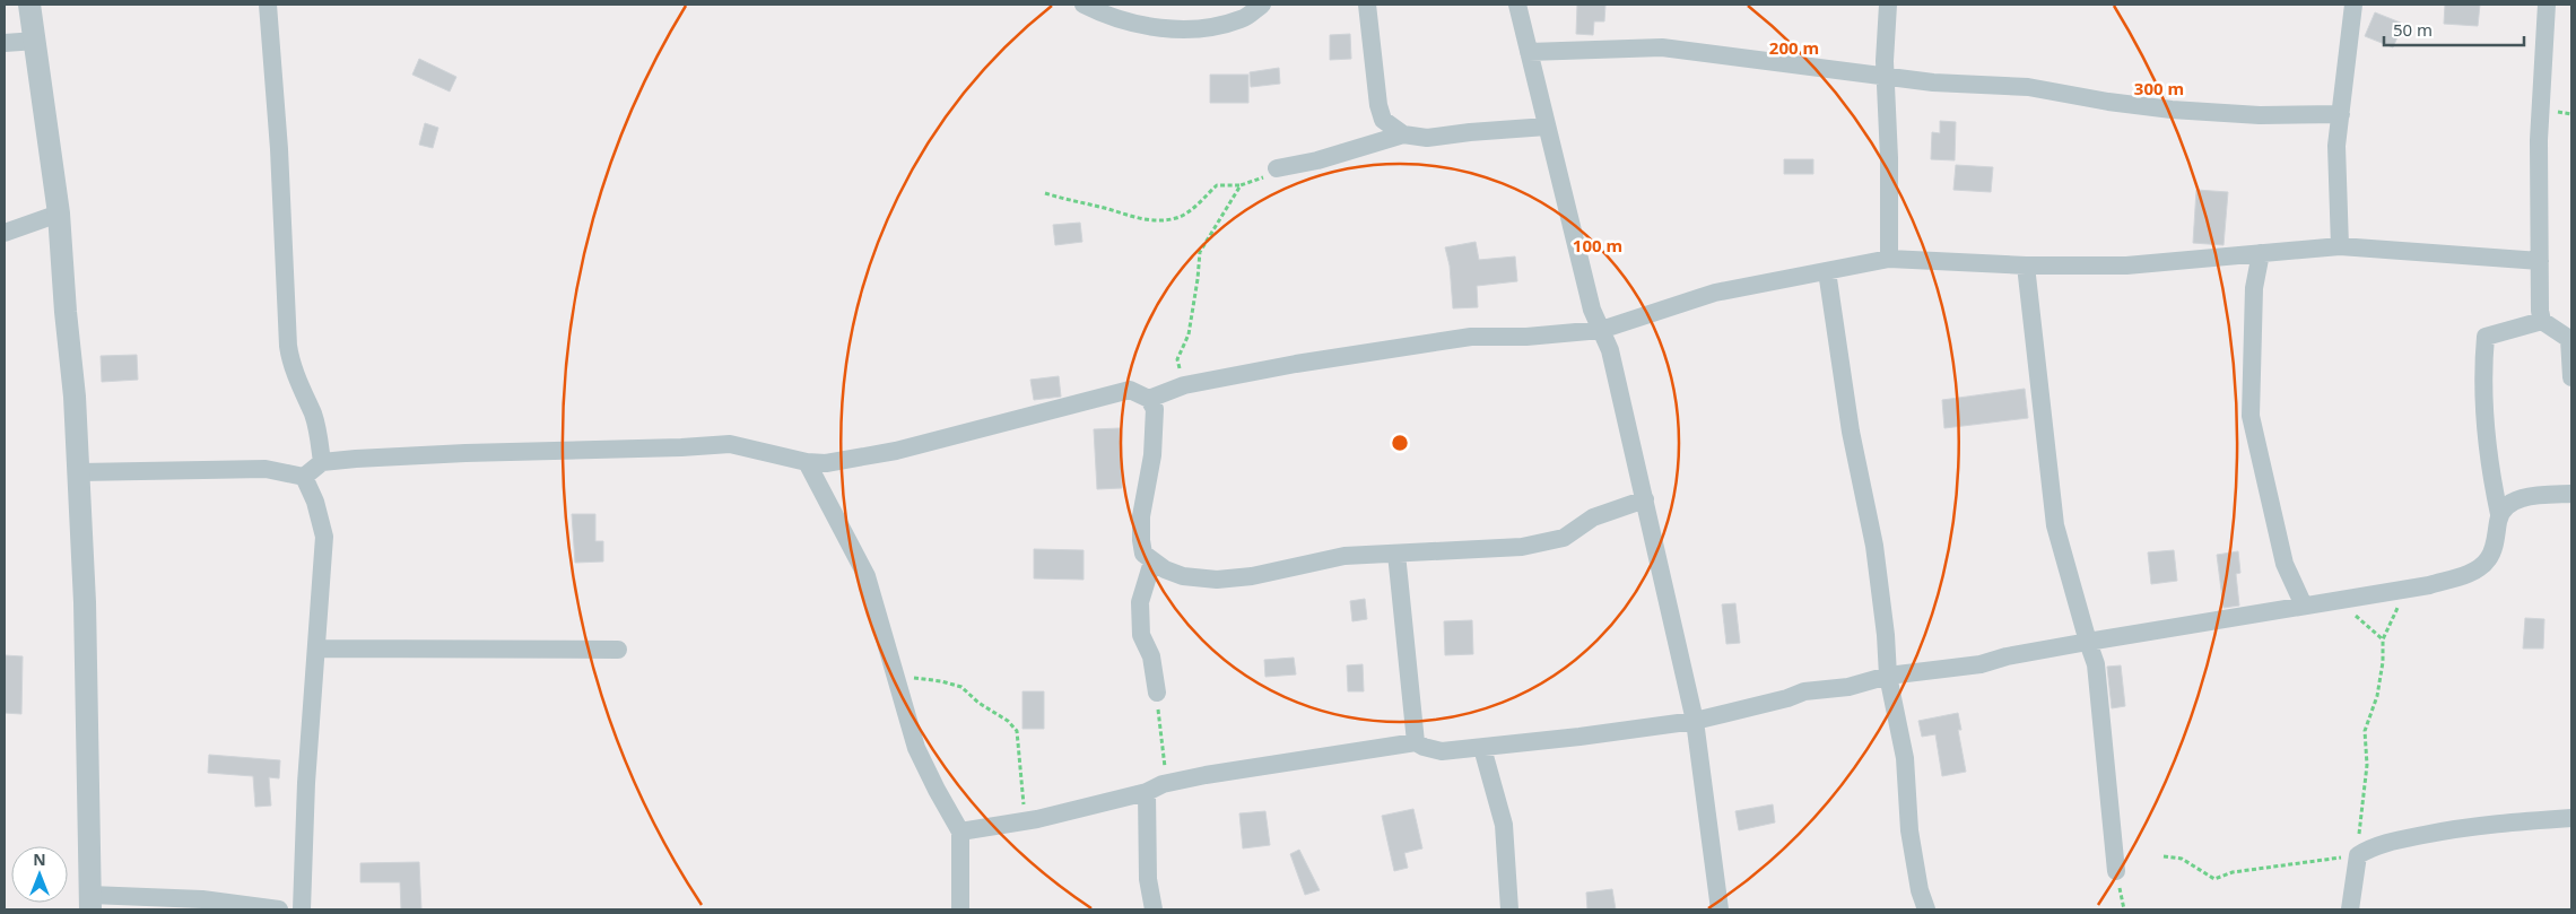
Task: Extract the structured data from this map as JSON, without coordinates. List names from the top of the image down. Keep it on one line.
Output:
{"scale_bar":"50 m","north":"top","rings":["200 m","300 m","100 m"]}
